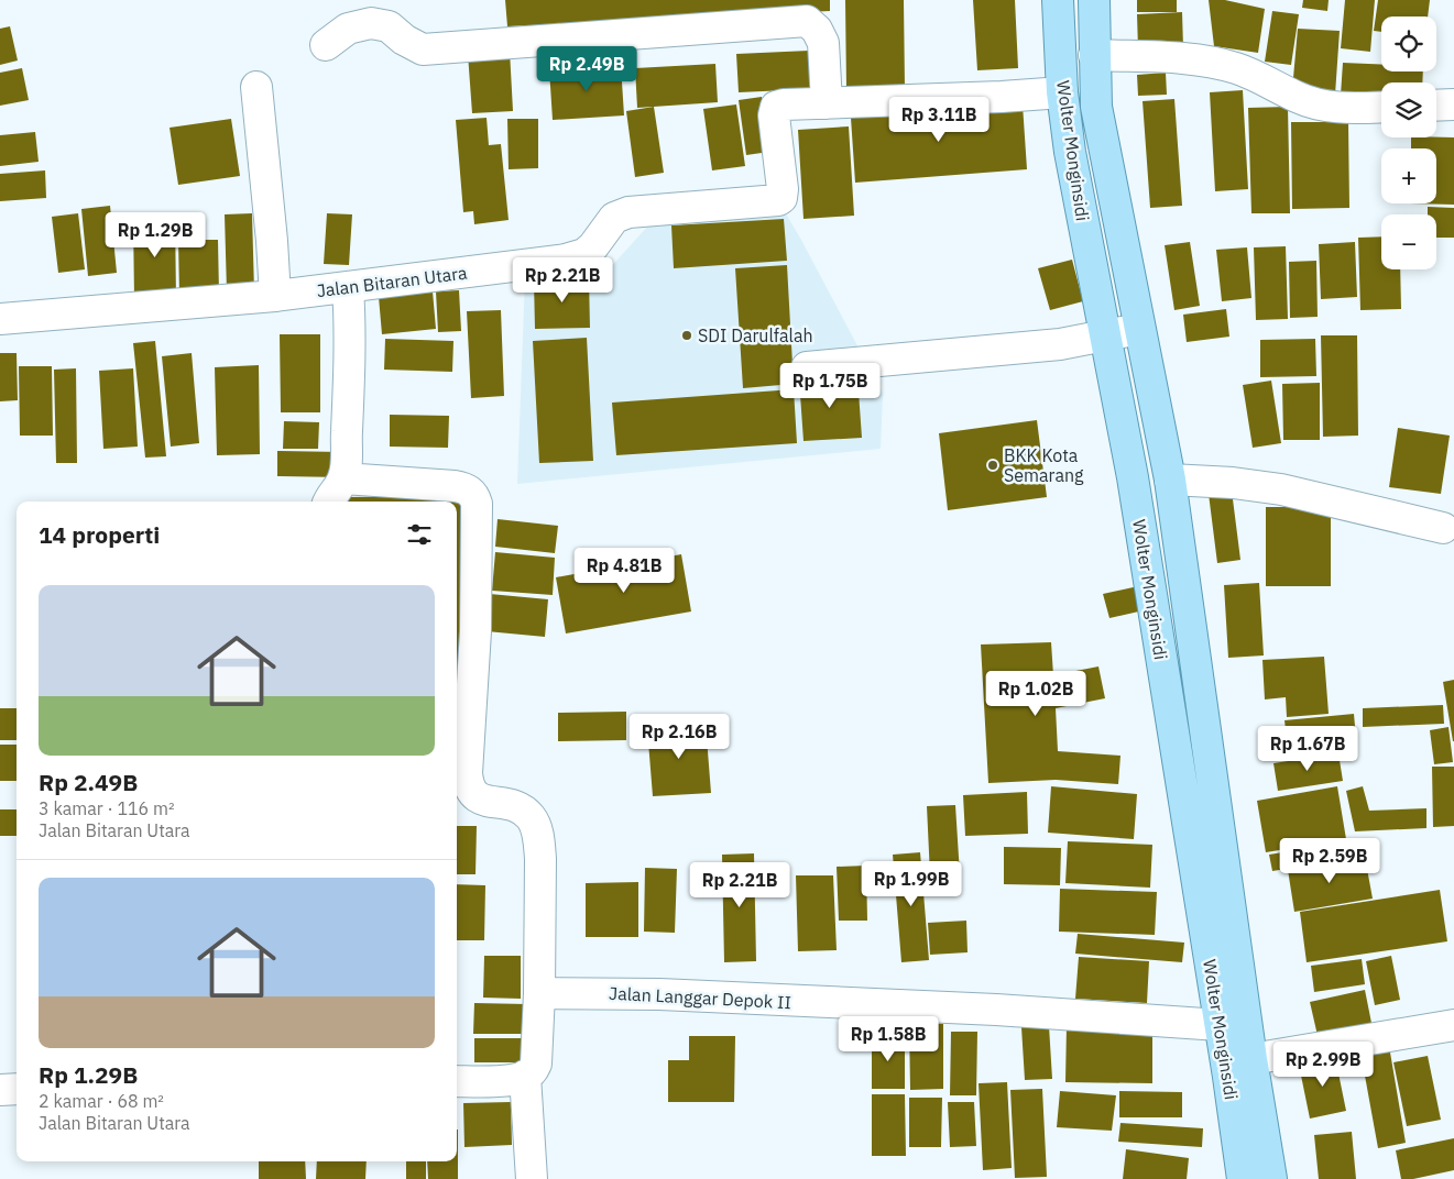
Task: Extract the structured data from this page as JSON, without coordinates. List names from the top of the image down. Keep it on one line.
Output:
{"streets":{"main road":["Wolter Monginsidi"],"street":["Jalan Bitaran Utara","Jalan Langgar Depok II"]},"crossings":[["Wolter Monginsidi","Jalan Bitaran Utara"],["Wolter Monginsidi","Jalan Langgar Depok II"]],"places":["SDI Darulfalah","BKK Kota Semarang"],"page":{"map_buttons":["+","−"],"price":["Rp 2.49B","Rp 3.11B","Rp 1.29B","Rp 2.21B","Rp 1.75B","Rp 4.81B","Rp 1.02B","Rp 2.16B","Rp 1.67B","Rp 2.59B","Rp 1.99B","Rp 2.21B","Rp 1.58B","Rp 2.99B"],"heading":"14 properti","list":[{"name":"Rp 2.49B","note":"3 kamar · 116 m² · Jalan Bitaran Utara"},{"name":"Rp 1.29B","note":"2 kamar · 68 m² · Jalan Bitaran Utara"}]}}
